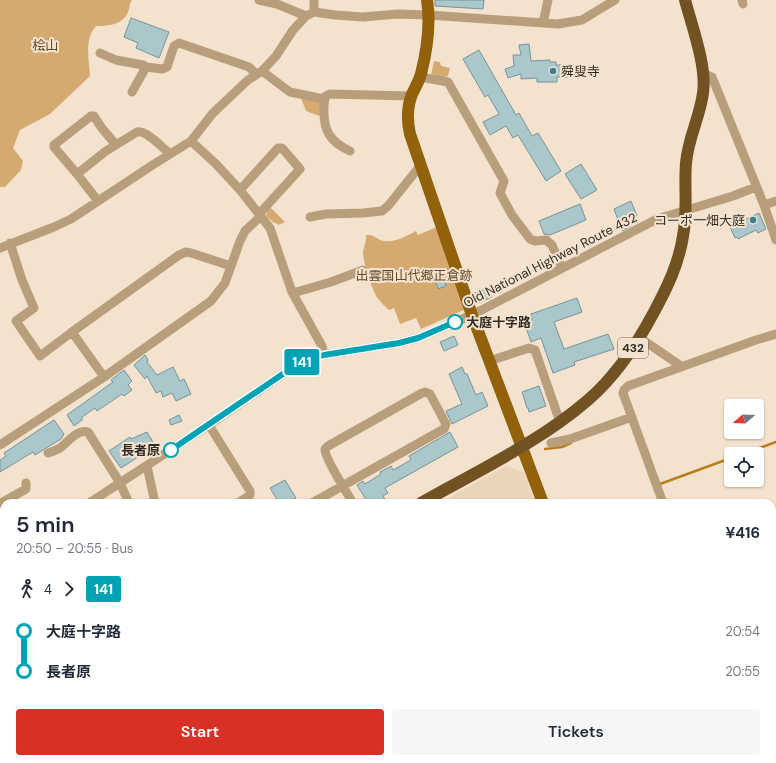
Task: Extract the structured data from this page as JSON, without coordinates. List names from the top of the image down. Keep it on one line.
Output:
{"streets":{"highway":["432"],"street":["Old National Highway Route 432"]},"crossings":[["Old National Highway Route 432","432"]],"parks":["桧山","出雲国山代郷正倉跡"],"places":["舜叟寺","コーポ一畑大庭","大庭十字路","長者原"],"lines":["bus line 141"],"north":"left","page":{"on_map":"141","heading":["5 min","20:50 – 20:55 · Bus","¥416"],"legs":["4","141"],"list":[{"name":"大庭十字路","value":"20:54"},{"name":"長者原","value":"20:55"}],"buttons":["Start","Tickets"]}}
